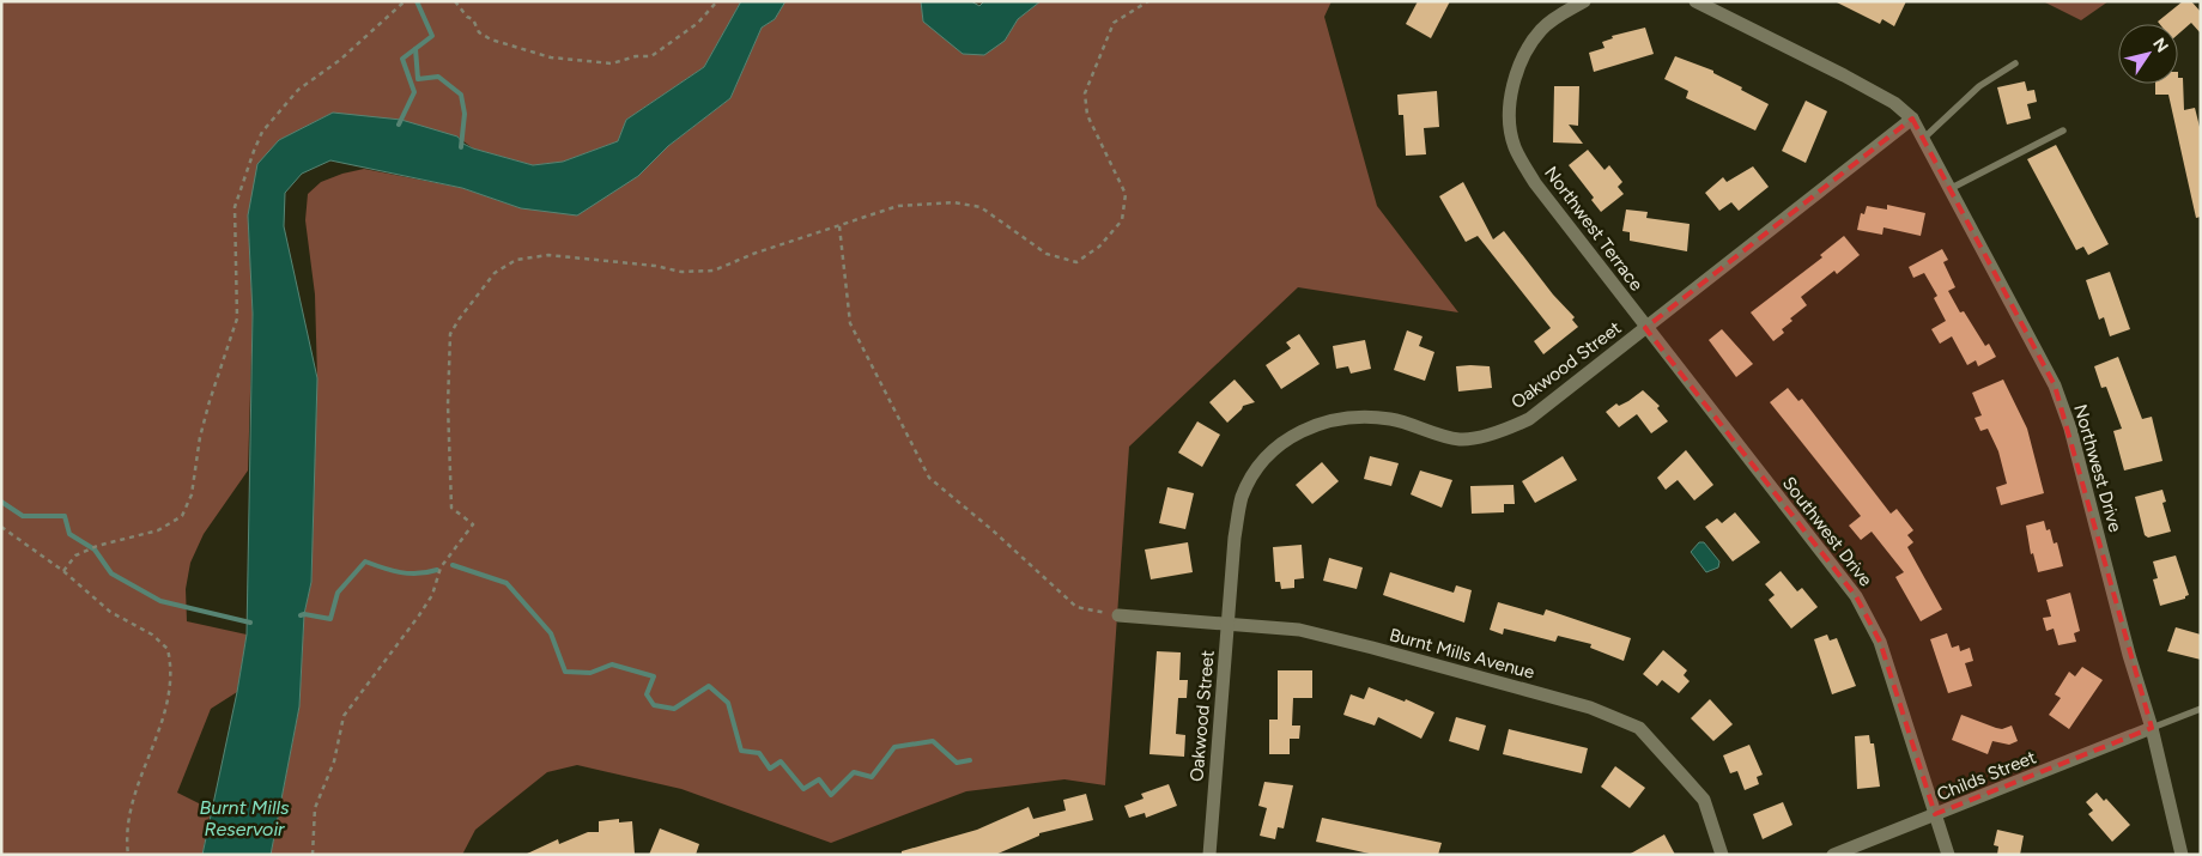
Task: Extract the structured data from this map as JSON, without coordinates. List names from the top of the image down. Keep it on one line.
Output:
{"streets":{"street":["Northwest Terrace","Oakwood Street","Northwest Drive","Southwest Drive","Burnt Mills Avenue","Childs Street"]},"crossings":[["Northwest Terrace","Oakwood Street"],["Northwest Terrace","Southwest Drive"],["Oakwood Street","Northwest Drive"],["Oakwood Street","Southwest Drive"],["Oakwood Street","Burnt Mills Avenue"],["Northwest Drive","Childs Street"],["Southwest Drive","Childs Street"]],"water":["Burnt Mills Reservoir"],"north":"top right"}
